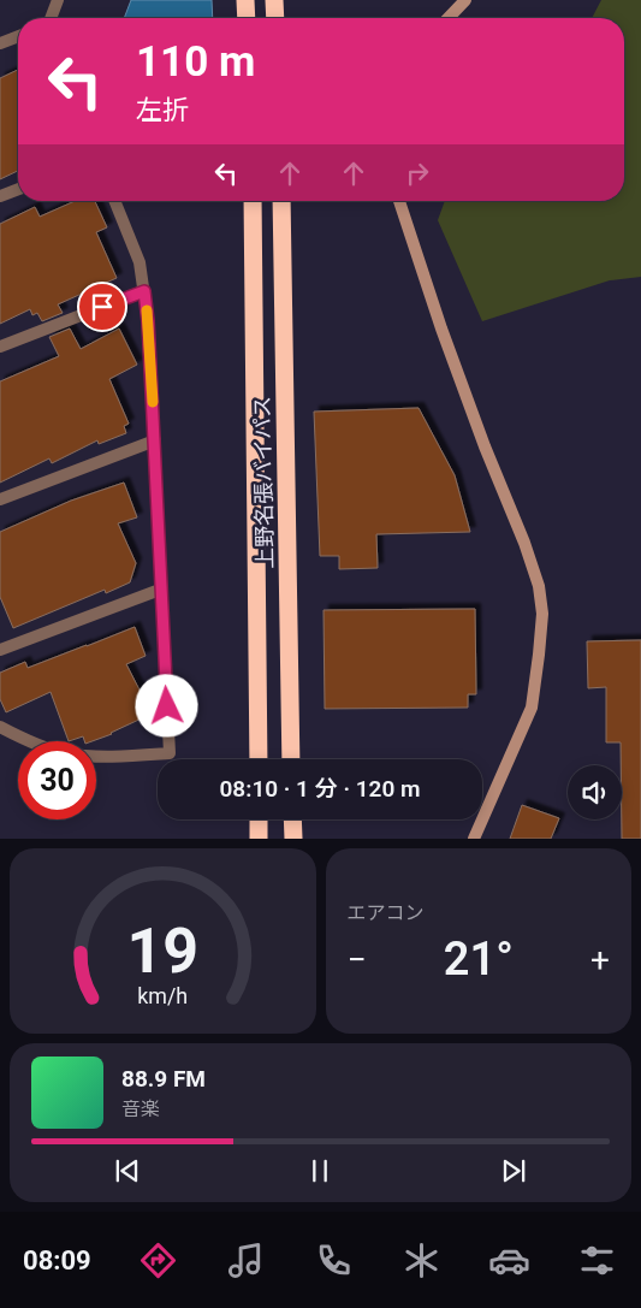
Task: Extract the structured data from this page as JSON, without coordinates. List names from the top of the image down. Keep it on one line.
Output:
{"streets":{"highway":["上野名張バイパス"]},"page":{"turn":["110 m","左折"],"limit":"30","trip":"08:10 · 1 分 · 120 m","tile":"エアコン","heat":["−","21°","+"],"song":["88.9 FM","音楽"],"tabs":"08:09","gauge":["19","km/h"]}}
